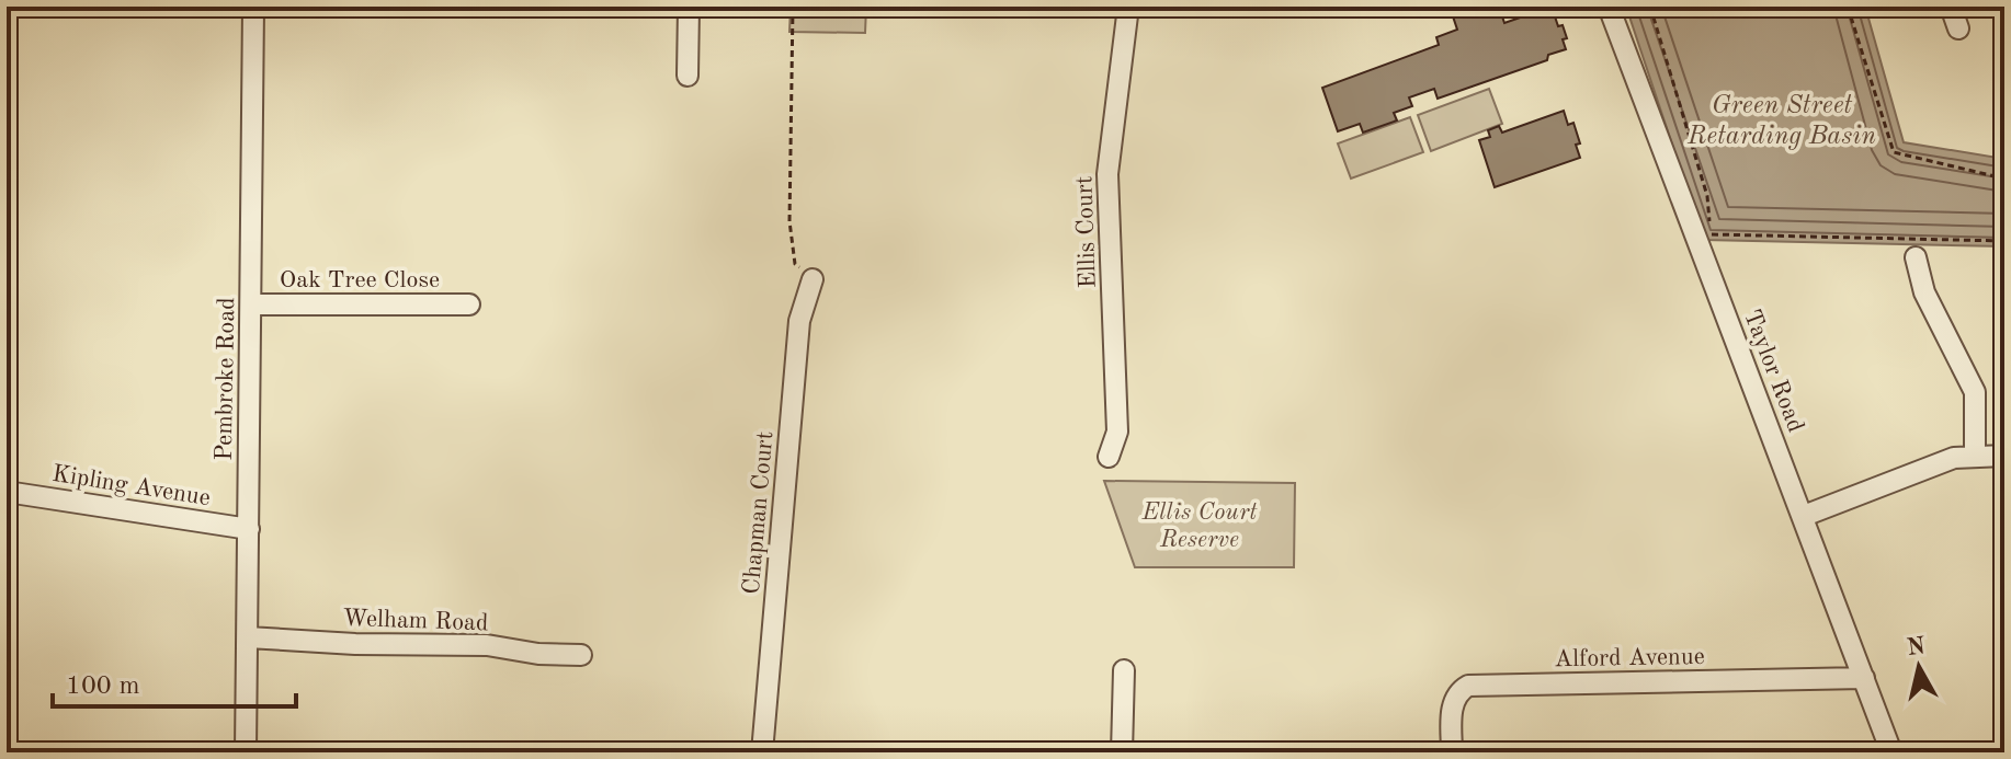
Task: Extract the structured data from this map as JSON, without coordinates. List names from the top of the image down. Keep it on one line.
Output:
{"streets":{"street":["Ellis Court","Oak Tree Close","Taylor Road","Pembroke Road","Kipling Avenue","Chapman Court","Welham Road","Alford Avenue"]},"crossings":[["Oak Tree Close","Pembroke Road"],["Taylor Road","Alford Avenue"],["Pembroke Road","Kipling Avenue"],["Pembroke Road","Welham Road"]],"water":["Green Street Retarding Basin"],"parks":["Ellis Court Reserve"],"scale_bar":"100 m","north":"top"}
